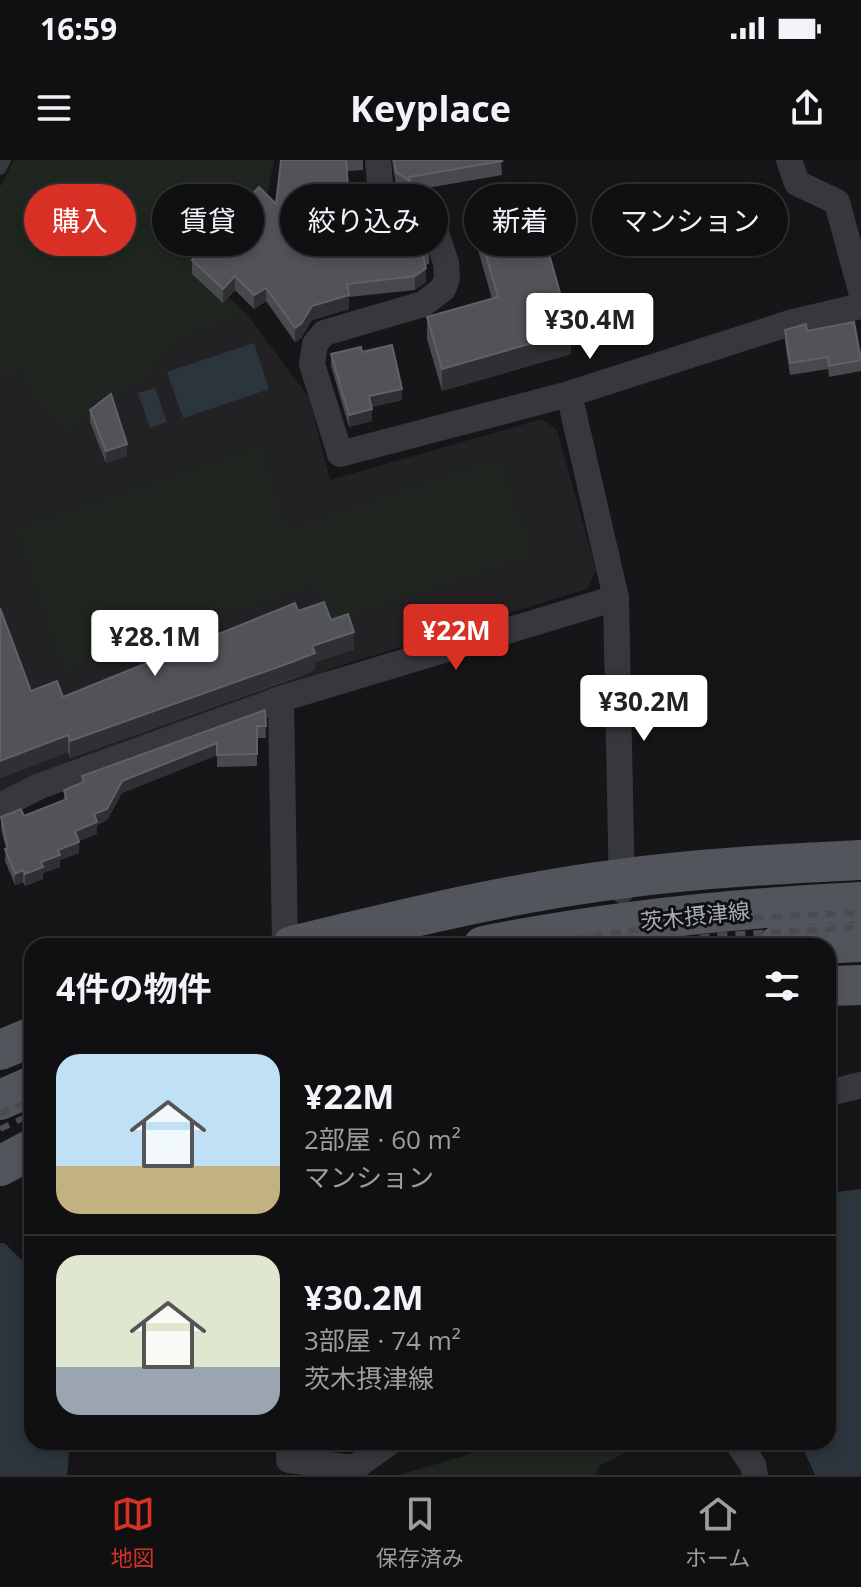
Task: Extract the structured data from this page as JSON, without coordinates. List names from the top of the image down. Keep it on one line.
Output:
{"streets":{"main road":["茨木摂津線"]},"page":{"status":"16:59","header":"Keyplace","chip":["購入","賃貸","絞り込み","新着","マンション"],"price":["¥30.4M","¥22M","¥28.1M","¥30.2M"],"heading":"4件の物件","list":[{"name":"¥22M","note":"2部屋 · 60 m² · マンション"},{"name":"¥30.2M","note":"3部屋 · 74 m² · 茨木摂津線"}],"tabs":["地図","保存済み","ホーム"]}}
